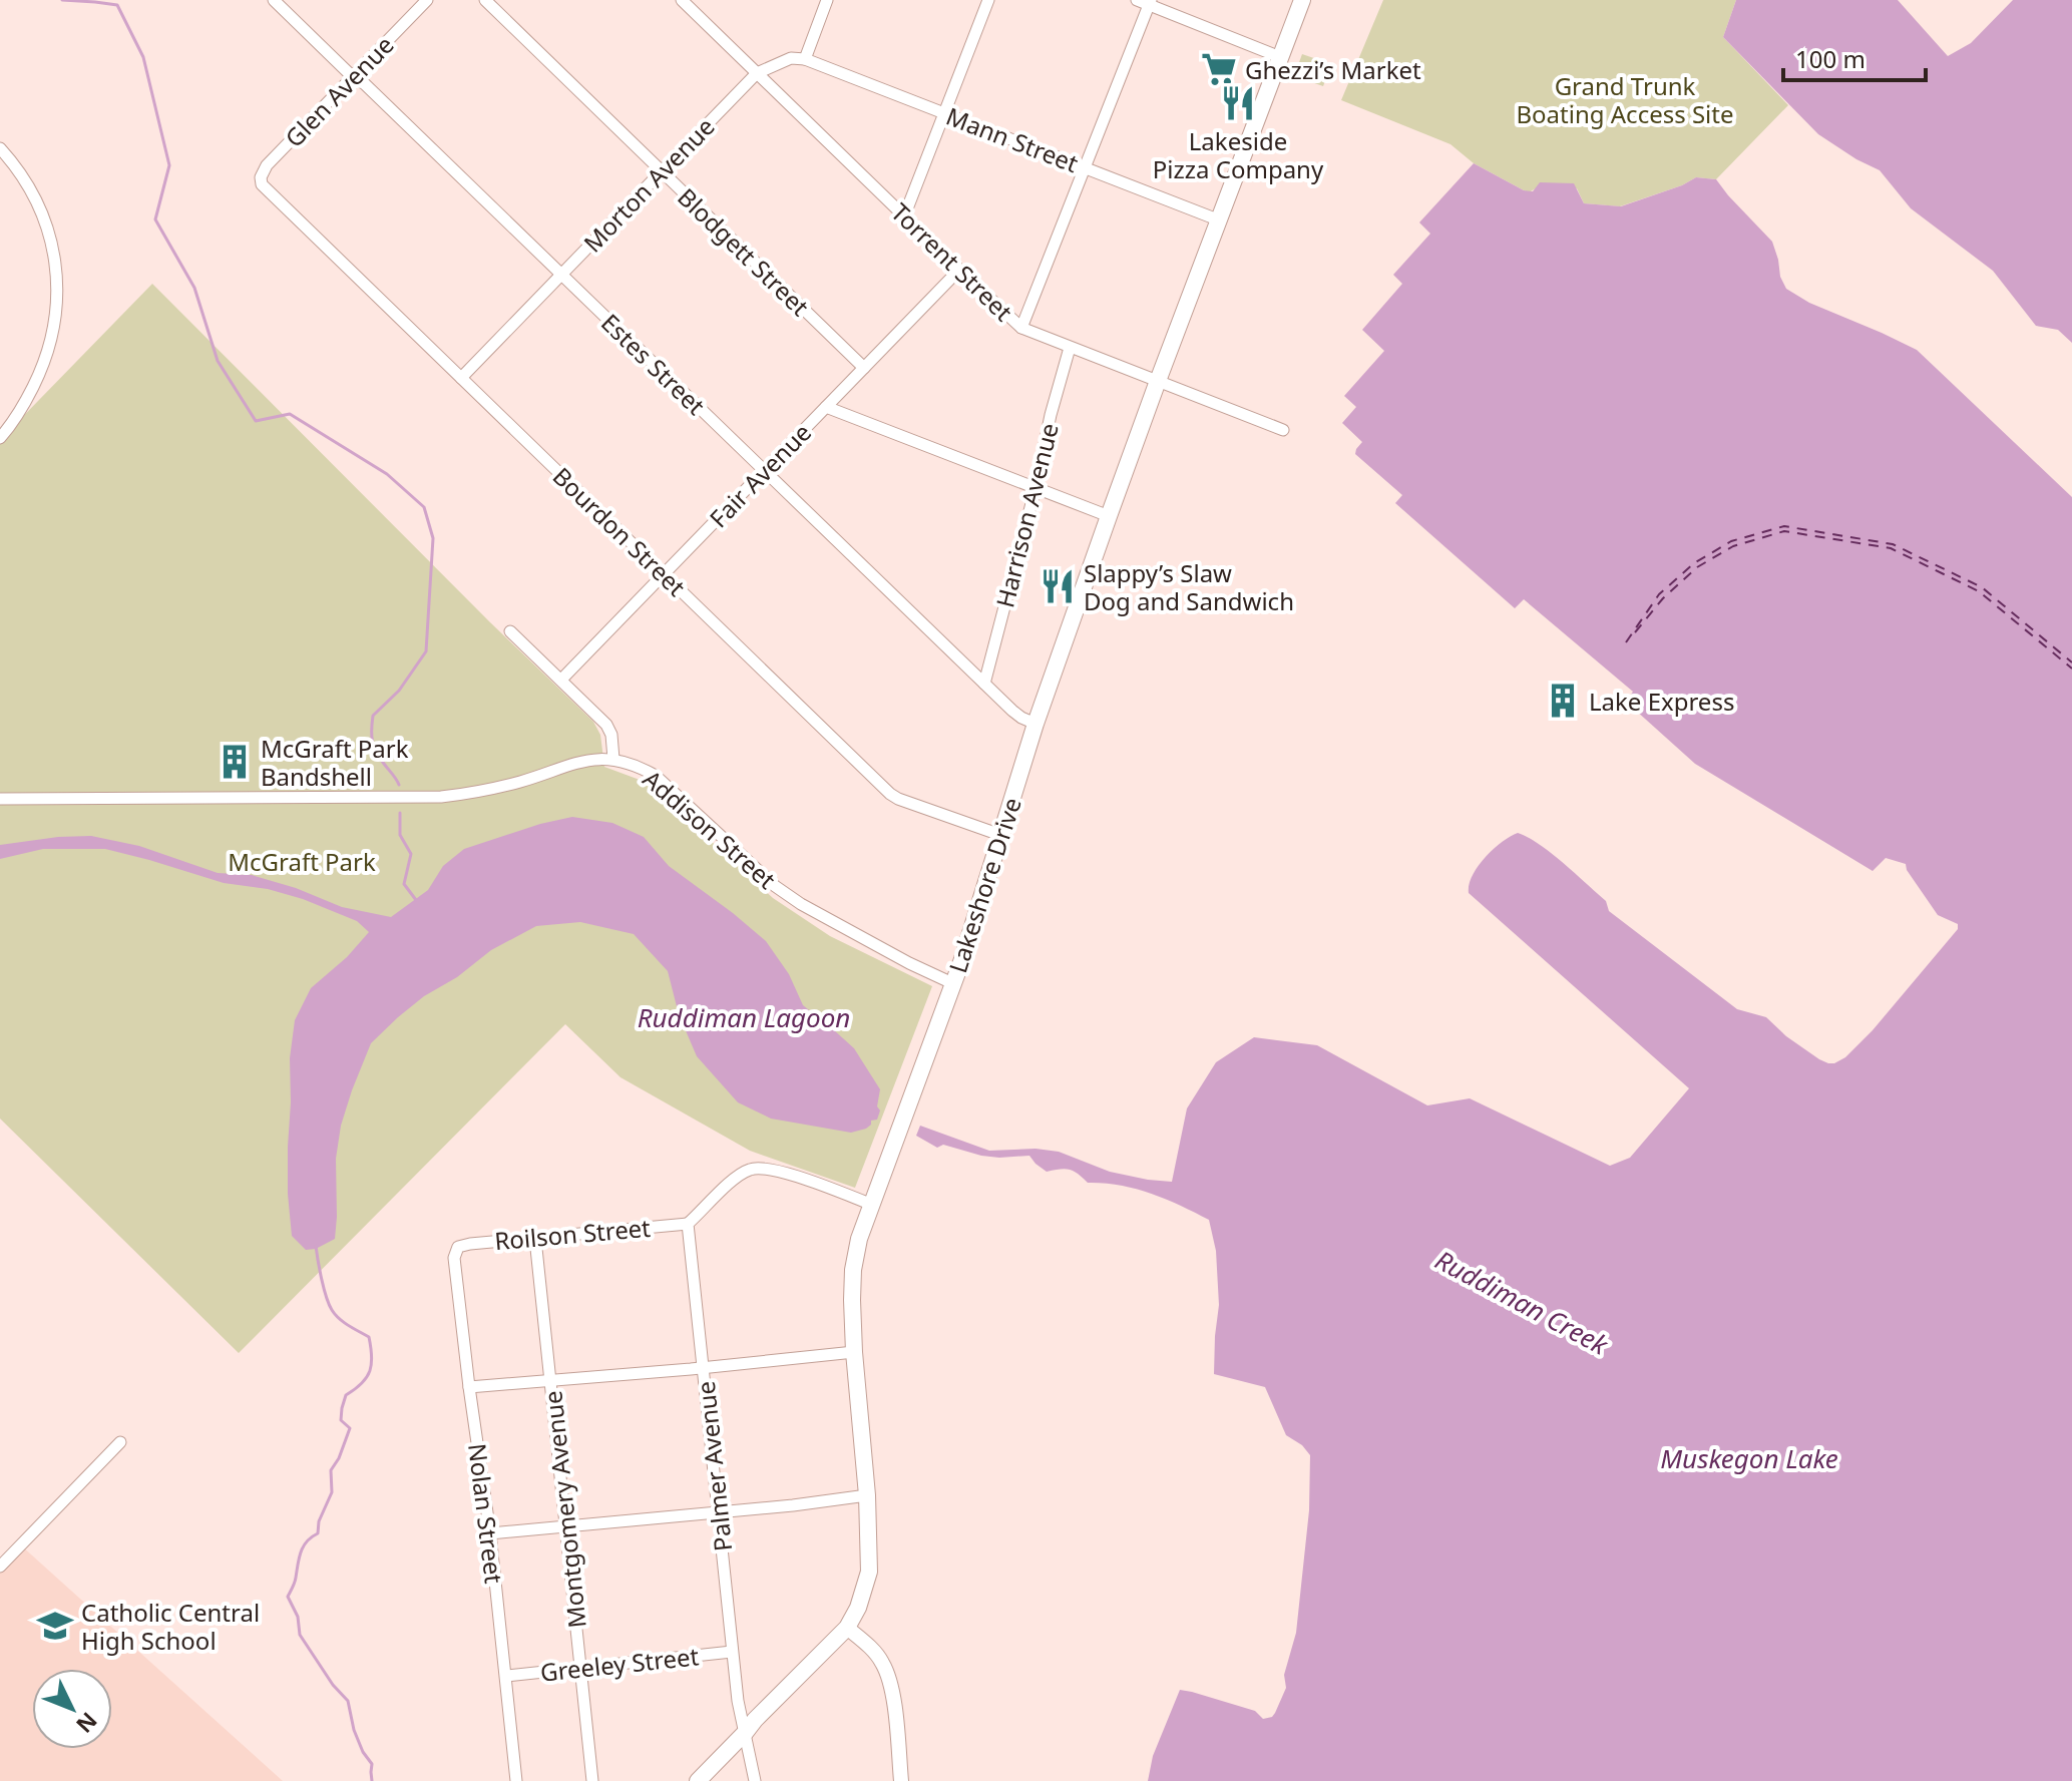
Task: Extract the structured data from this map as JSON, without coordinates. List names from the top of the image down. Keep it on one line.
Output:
{"streets":{"main road":["Lakeshore Drive"],"street":["Glen Avenue","Mann Street","Morton Avenue","Blodgett Street","Torrent Street","Estes Street","Fair Avenue","Harrison Avenue","Bourdon Street","Addison Street","Roilson Street","Palmer Avenue","Montgomery Avenue","Nolan Street","Greeley Street"]},"crossings":[["Glen Avenue","Estes Street"],["Glen Avenue","Bourdon Street"],["Mann Street","Morton Avenue"],["Mann Street","Lakeshore Drive"],["Morton Avenue","Blodgett Street"],["Morton Avenue","Torrent Street"],["Morton Avenue","Estes Street"],["Morton Avenue","Bourdon Street"],["Blodgett Street","Fair Avenue"],["Torrent Street","Fair Avenue"],["Torrent Street","Harrison Avenue"],["Torrent Street","Lakeshore Drive"],["Estes Street","Fair Avenue"],["Estes Street","Harrison Avenue"],["Estes Street","Lakeshore Drive"],["Fair Avenue","Bourdon Street"],["Bourdon Street","Lakeshore Drive"],["Addison Street","Lakeshore Drive"],["Roilson Street","Palmer Avenue"],["Roilson Street","Montgomery Avenue"],["Roilson Street","Nolan Street"],["Palmer Avenue","Greeley Street"],["Montgomery Avenue","Greeley Street"],["Nolan Street","Greeley Street"]],"water":["Ruddiman Lagoon","Ruddiman Creek","Muskegon Lake"],"parks":["Grand Trunk Boating Access Site","McGraft Park"],"places":{"supermarket":["Ghezzi’s Market"],"restaurant":["Lakeside Pizza Company","Slappy’s Slaw Dog and Sandwich"],"building":["Lake Express","McGraft Park Bandshell"],"school or university":["Catholic Central High School"]},"scale_bar":"100 m","north":"bottom right"}
